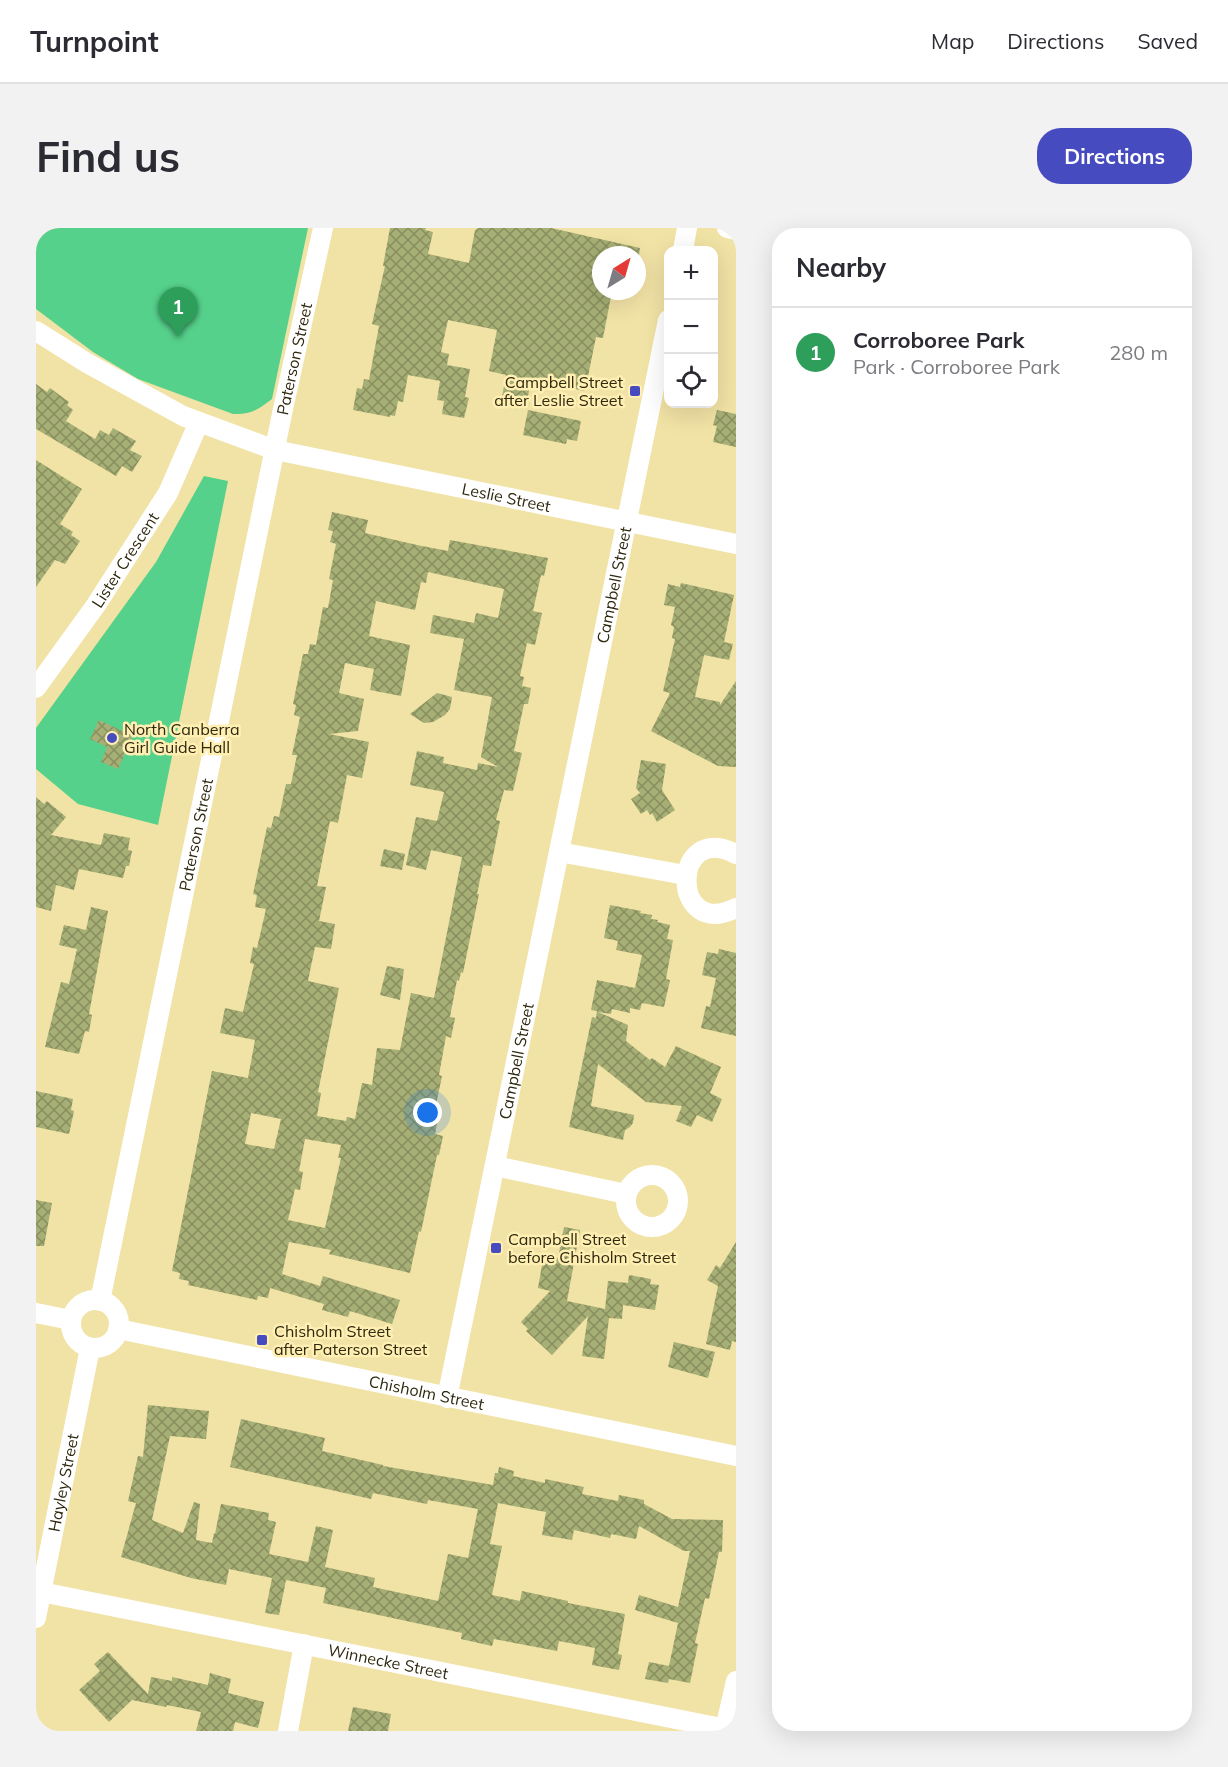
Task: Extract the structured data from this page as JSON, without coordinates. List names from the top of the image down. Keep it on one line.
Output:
{"streets":{"street":["Paterson Street","Leslie Street","Lister Crescent","Campbell Street","Chisholm Street","Hayley Street","Winnecke Street"]},"crossings":[["Paterson Street","Leslie Street"],["Paterson Street","Chisholm Street"],["Paterson Street","Hayley Street"],["Leslie Street","Lister Crescent"],["Leslie Street","Campbell Street"],["Campbell Street","Chisholm Street"],["Chisholm Street","Hayley Street"],["Hayley Street","Winnecke Street"]],"places":{"transit":["Campbell Street after Leslie Street","Campbell Street before Chisholm Street","Chisholm Street after Paterson Street"],"other":["North Canberra Girl Guide Hall"]},"north":"top right","page":{"header":"Turnpoint","nav":["Map","Directions","Saved"],"buttons":"Directions","title":"Find us","heading":"Nearby","map_buttons":["+","−"],"pins":"1","list":[{"mark":"1","name":"Corroboree Park","note":"Park · Corroboree Park","value":"280 m"}]}}
